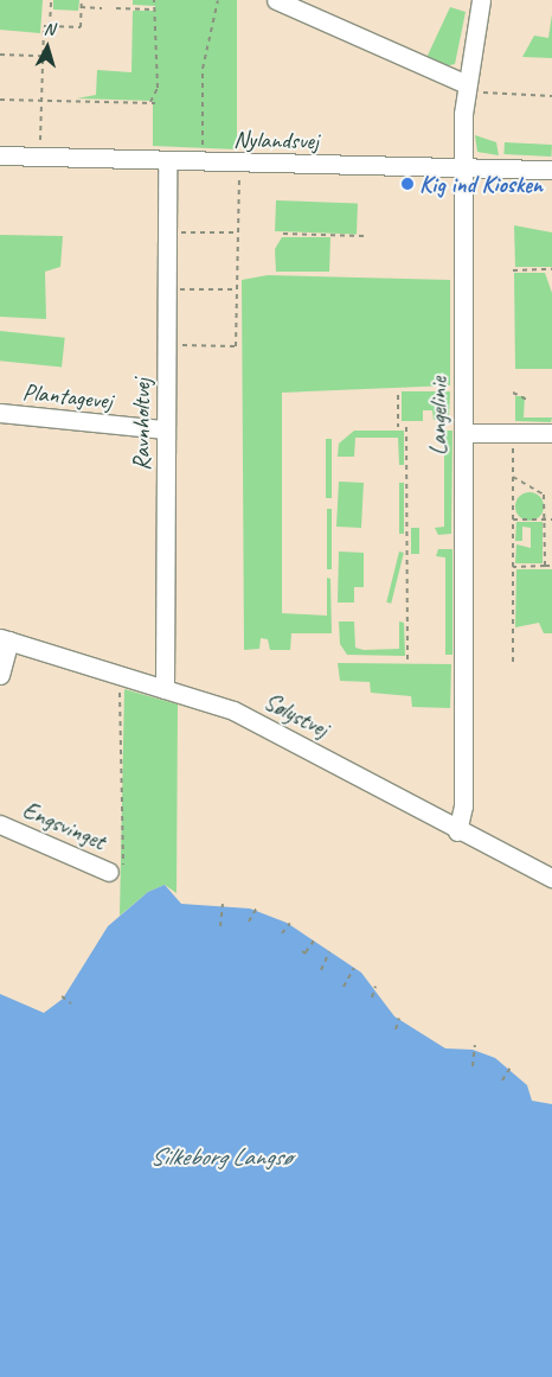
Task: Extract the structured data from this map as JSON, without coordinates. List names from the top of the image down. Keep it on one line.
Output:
{"streets":{"street":["Nylandsvej","Plantagevej","Langelinie","Ravnholtvej","Sølystvej","Engsvinget"]},"crossings":[["Nylandsvej","Langelinie"],["Nylandsvej","Ravnholtvej"],["Plantagevej","Ravnholtvej"],["Langelinie","Sølystvej"],["Ravnholtvej","Sølystvej"]],"water":["Silkeborg Langsø"],"places":["Kig ind Kiosken"],"north":"top"}
